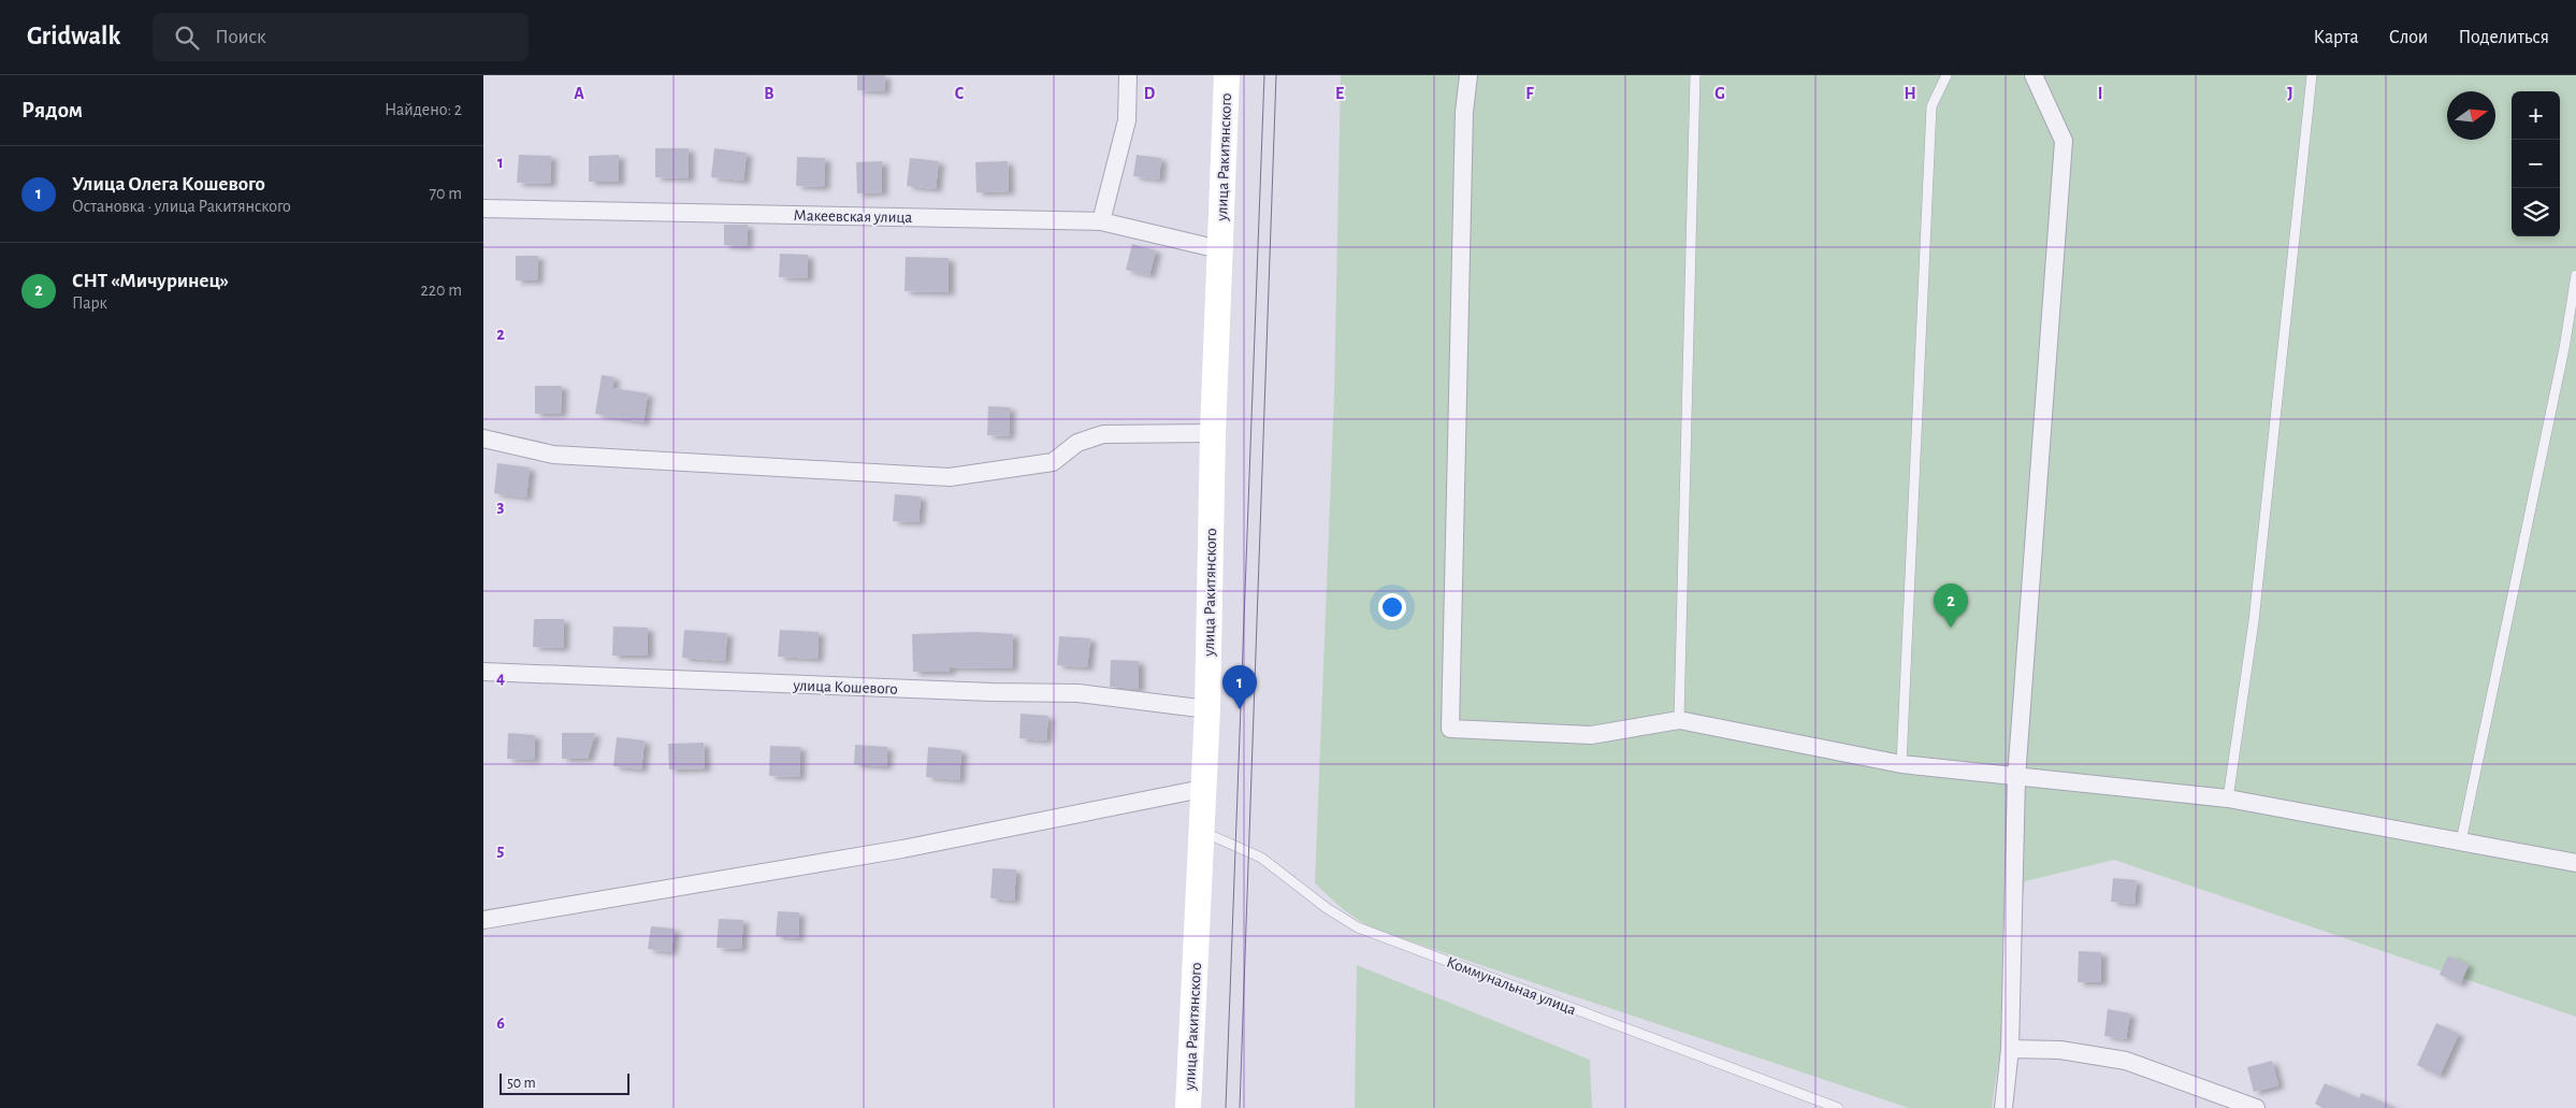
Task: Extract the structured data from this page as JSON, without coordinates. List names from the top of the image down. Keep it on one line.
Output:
{"streets":{"main road":["улица Ракитянского"],"street":["Макеевская улица","улица Кошевого"],"lane":["Коммунальная улица"]},"crossings":[["улица Ракитянского","Макеевская улица"],["улица Ракитянского","улица Кошевого"],["улица Ракитянского","Коммунальная улица"]],"scale_bar":"50 m","north":"right","page":{"header":"Gridwalk","search":"Поиск","nav":["Карта","Слои","Поделиться"],"heading":["Рядом","Найдено: 2"],"map_buttons":["+","−"],"list":[{"mark":"1","name":"Улица Олега Кошевого","note":"Остановка · улица Ракитянского","value":"70 m"},{"mark":"2","name":"СНТ «Мичуринец»","note":"Парк","value":"220 m"}],"pins":["2","1"],"scale":"50 m"},"grid":{"columns":["A","B","C","D","E","F","G","H","I","J"],"rows":["1","2","3","4","5","6"]}}
